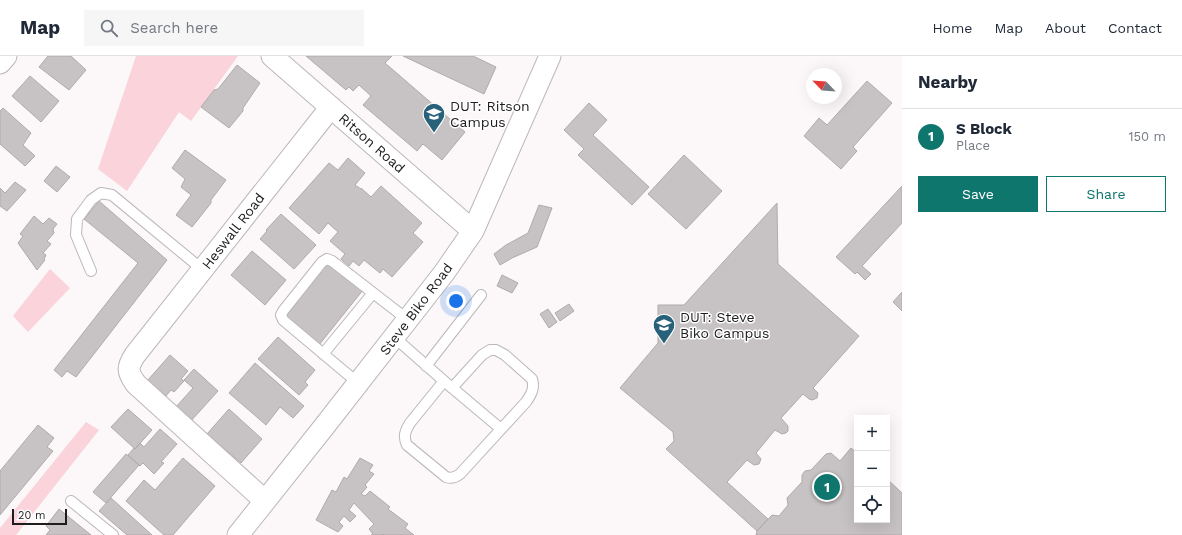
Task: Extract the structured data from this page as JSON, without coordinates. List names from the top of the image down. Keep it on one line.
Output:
{"streets":{"street":["Ritson Road","Heswall Road","Steve Biko Road"]},"crossings":[["Ritson Road","Heswall Road"],["Ritson Road","Steve Biko Road"],["Heswall Road","Steve Biko Road"]],"places":{"school or university":["DUT: Ritson Campus","DUT: Steve Biko Campus"]},"scale_bar":"20 m","north":"top left","page":{"header":"Map","search":"Search here","nav":["Home","Map","About","Contact"],"heading":"Nearby","list":[{"mark":"1","name":"S Block","note":"Place","value":"150 m"}],"buttons":["Save","Share"],"map_buttons":["+","−"],"pins":"1","scale":"20 m"}}
